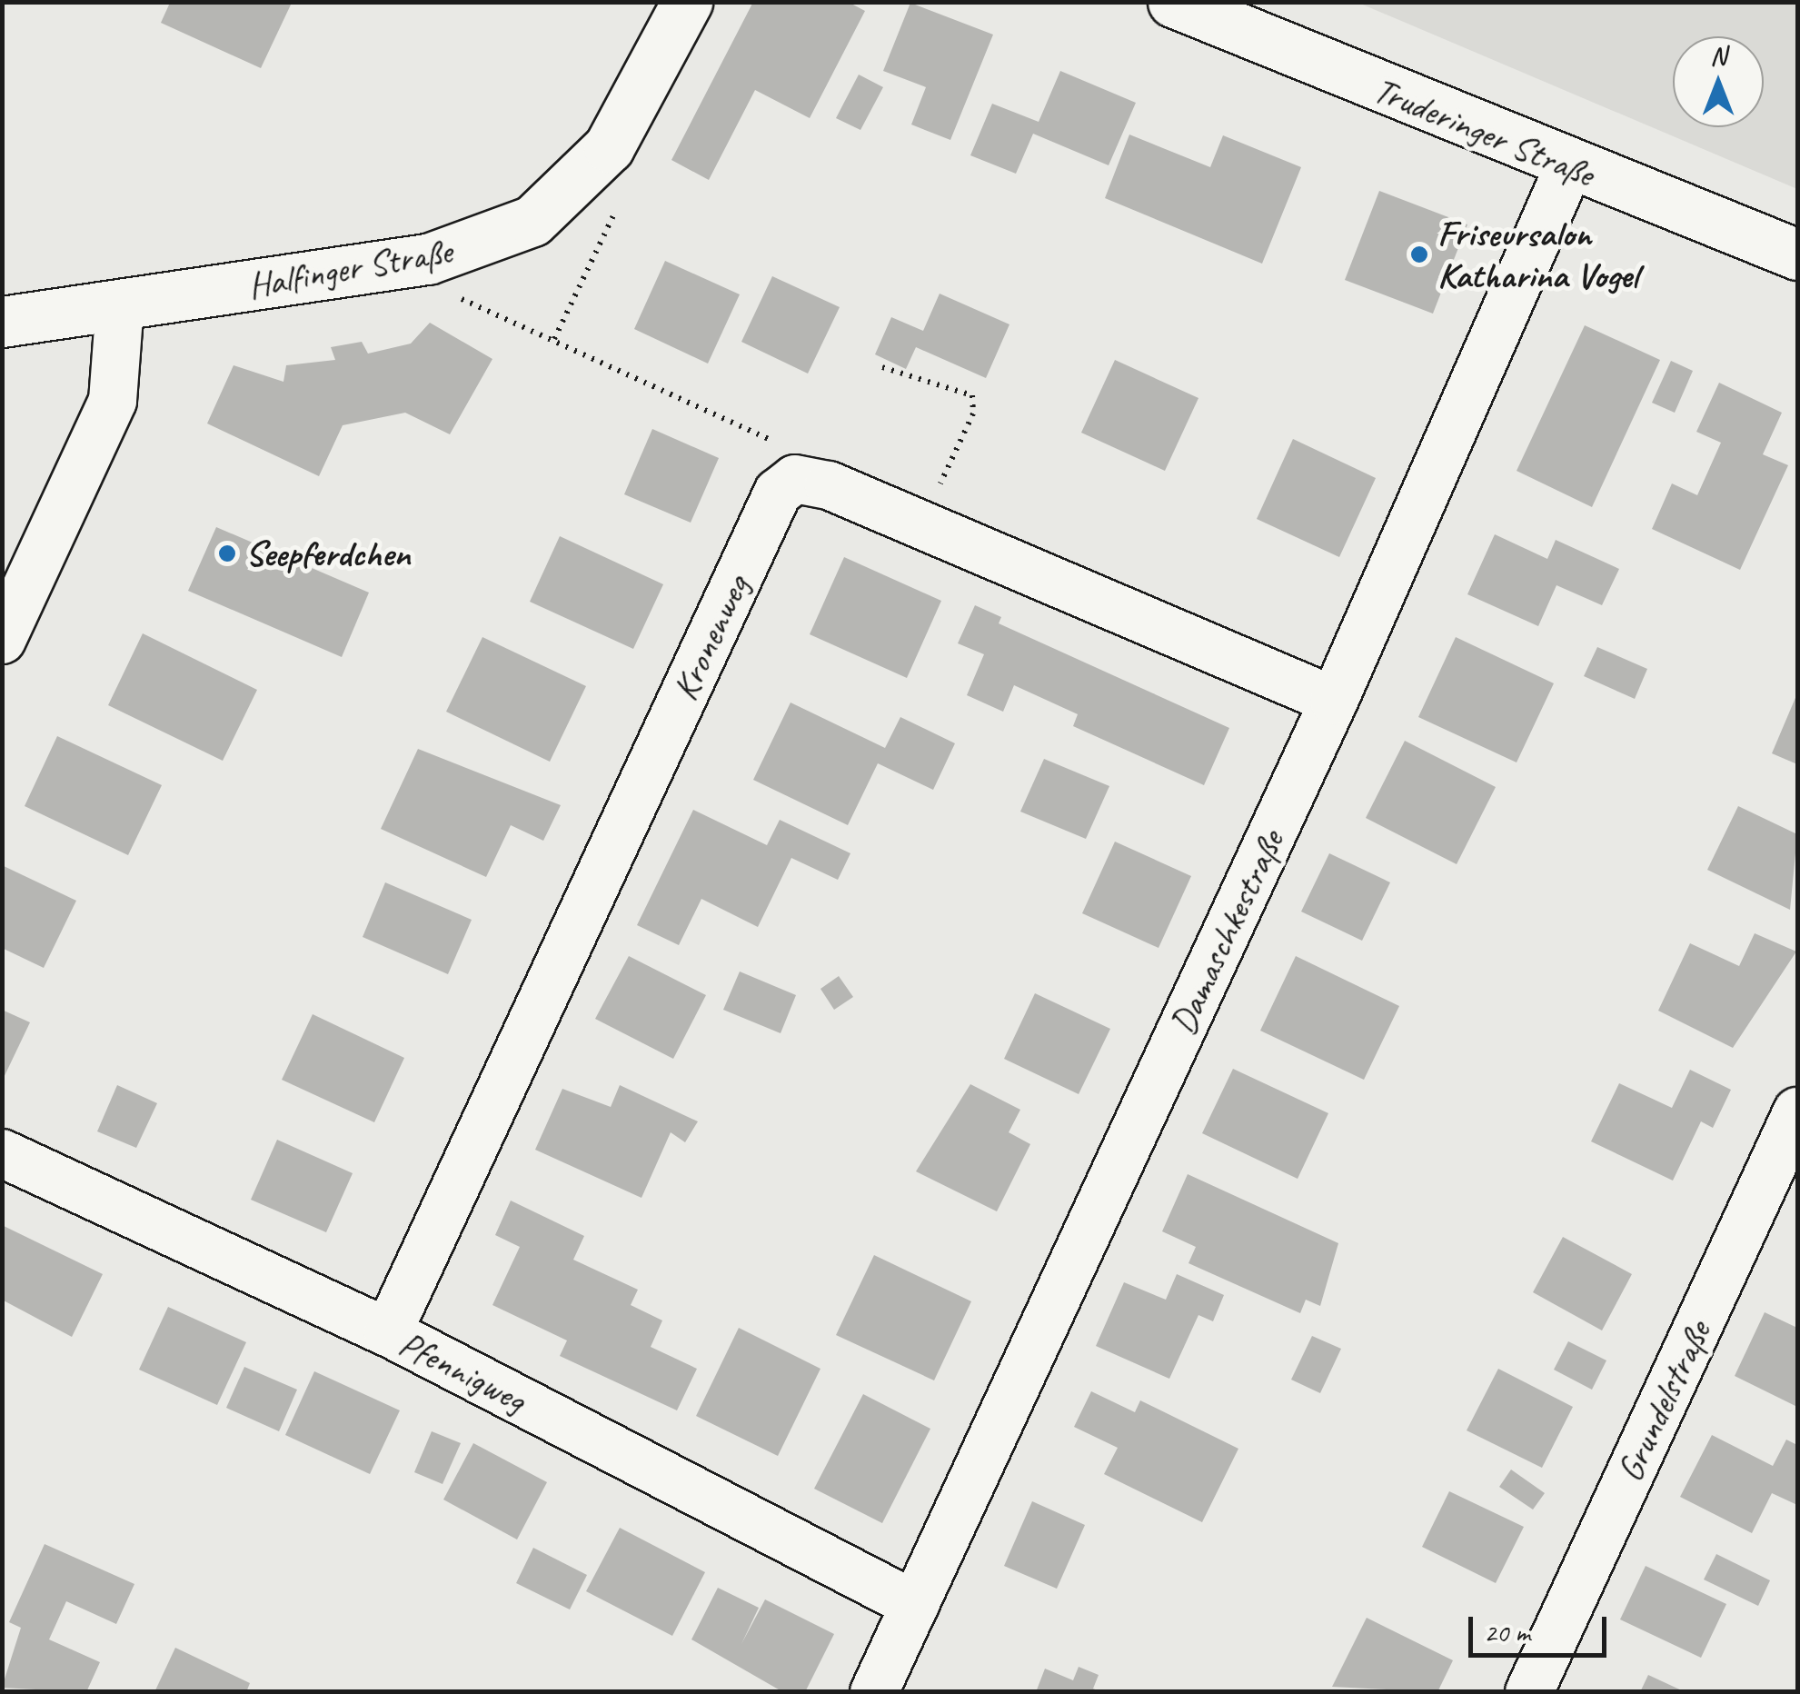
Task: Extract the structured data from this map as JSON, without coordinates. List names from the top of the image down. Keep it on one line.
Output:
{"streets":{"street":["Truderinger Straße","Halfinger Straße","Kronenweg","Damaschkestraße","Pfennigweg","Grundelstraße"]},"crossings":[["Truderinger Straße","Damaschkestraße"],["Kronenweg","Damaschkestraße"],["Kronenweg","Pfennigweg"],["Damaschkestraße","Pfennigweg"]],"places":["Friseursalon Katharina Vogel","Seepferdchen"],"scale_bar":"20 m","north":"top"}
